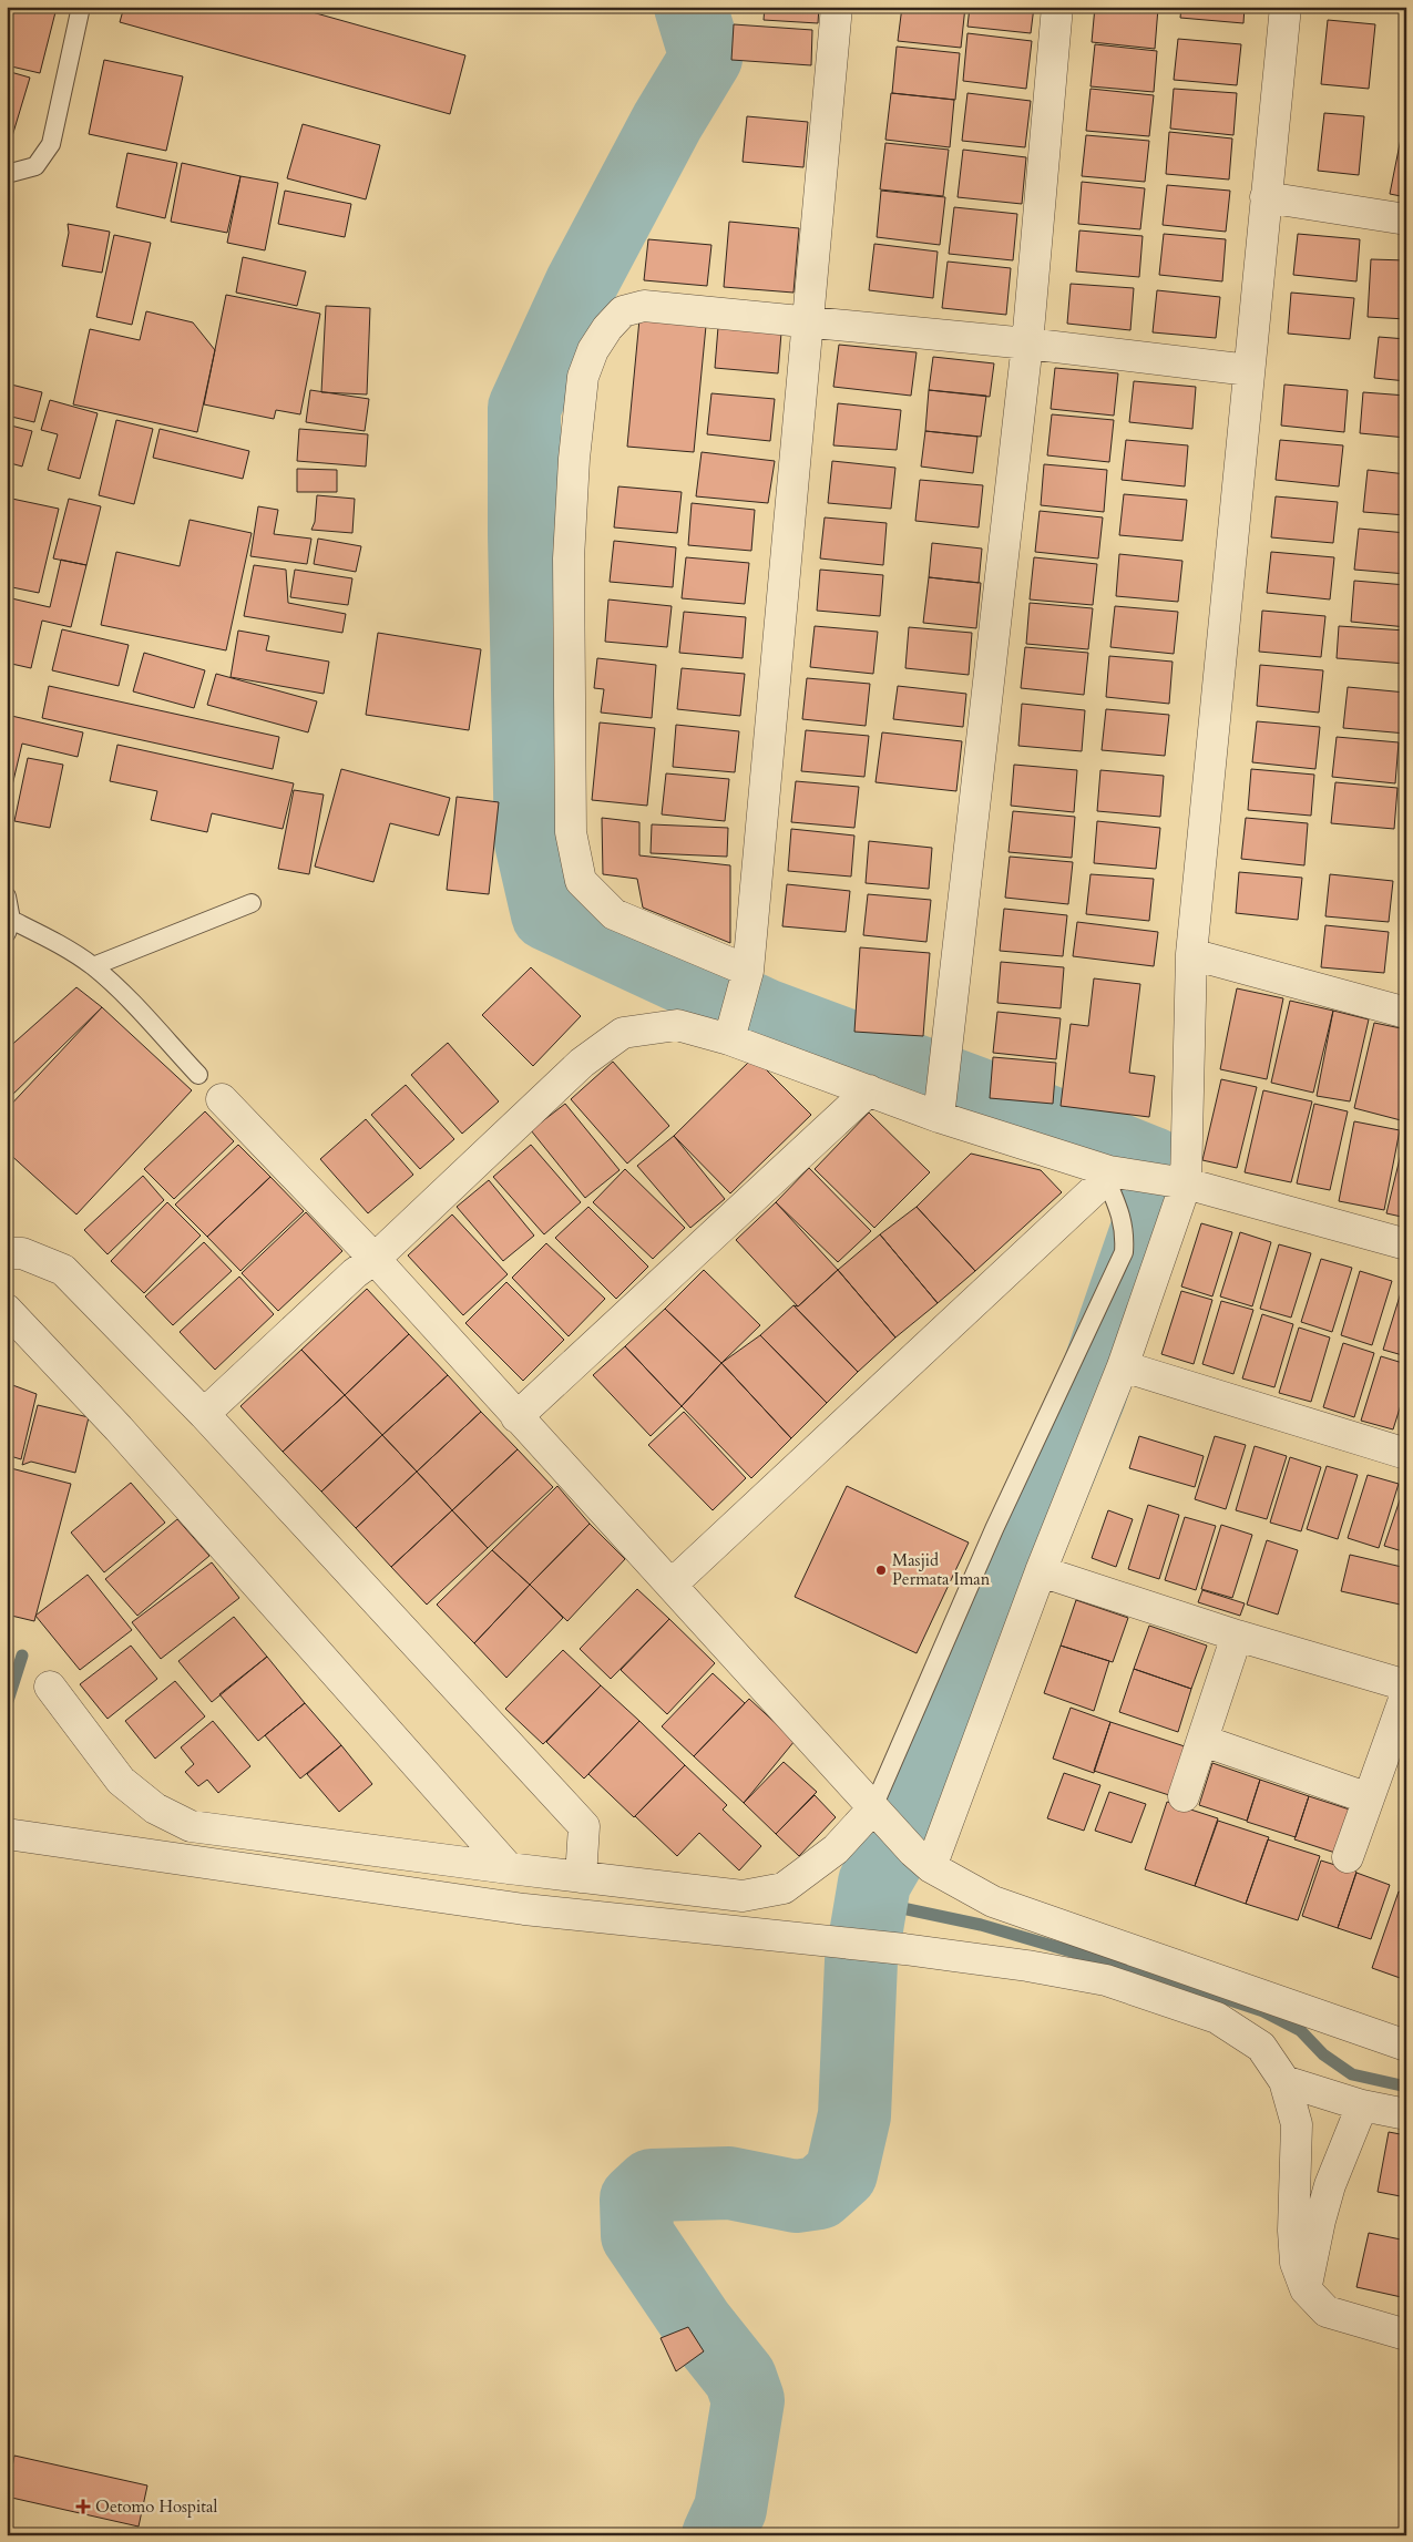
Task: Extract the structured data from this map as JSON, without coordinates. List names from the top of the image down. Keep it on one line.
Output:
{"places":{"other":["Masjid Permata Iman"],"health":["Oetomo Hospital"]}}
